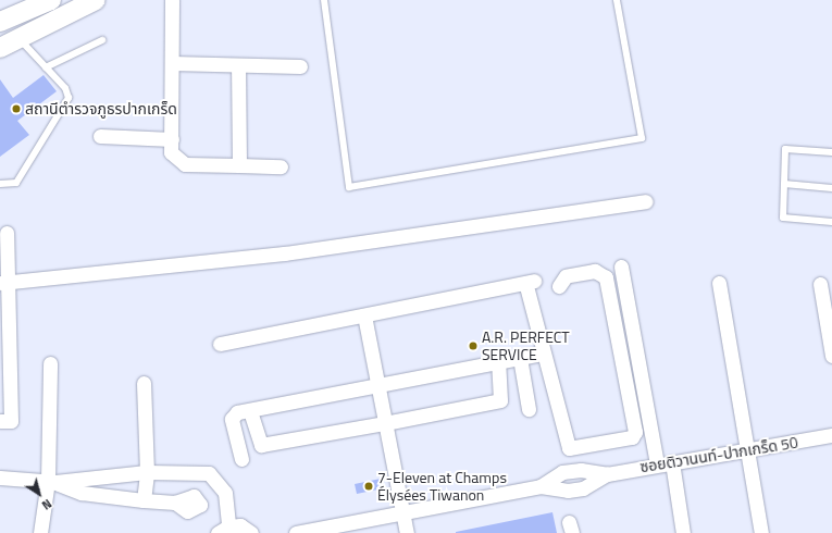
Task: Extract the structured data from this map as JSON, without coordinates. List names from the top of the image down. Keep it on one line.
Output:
{"streets":{"street":["ซอยติวานนท์-ปากเกร็ด 50"]},"places":["สถานีตำรวจภูธรปากเกร็ด","A.R. PERFECT SERVICE","7-Eleven at Champs Élysées Tiwanon"],"north":"bottom right"}
